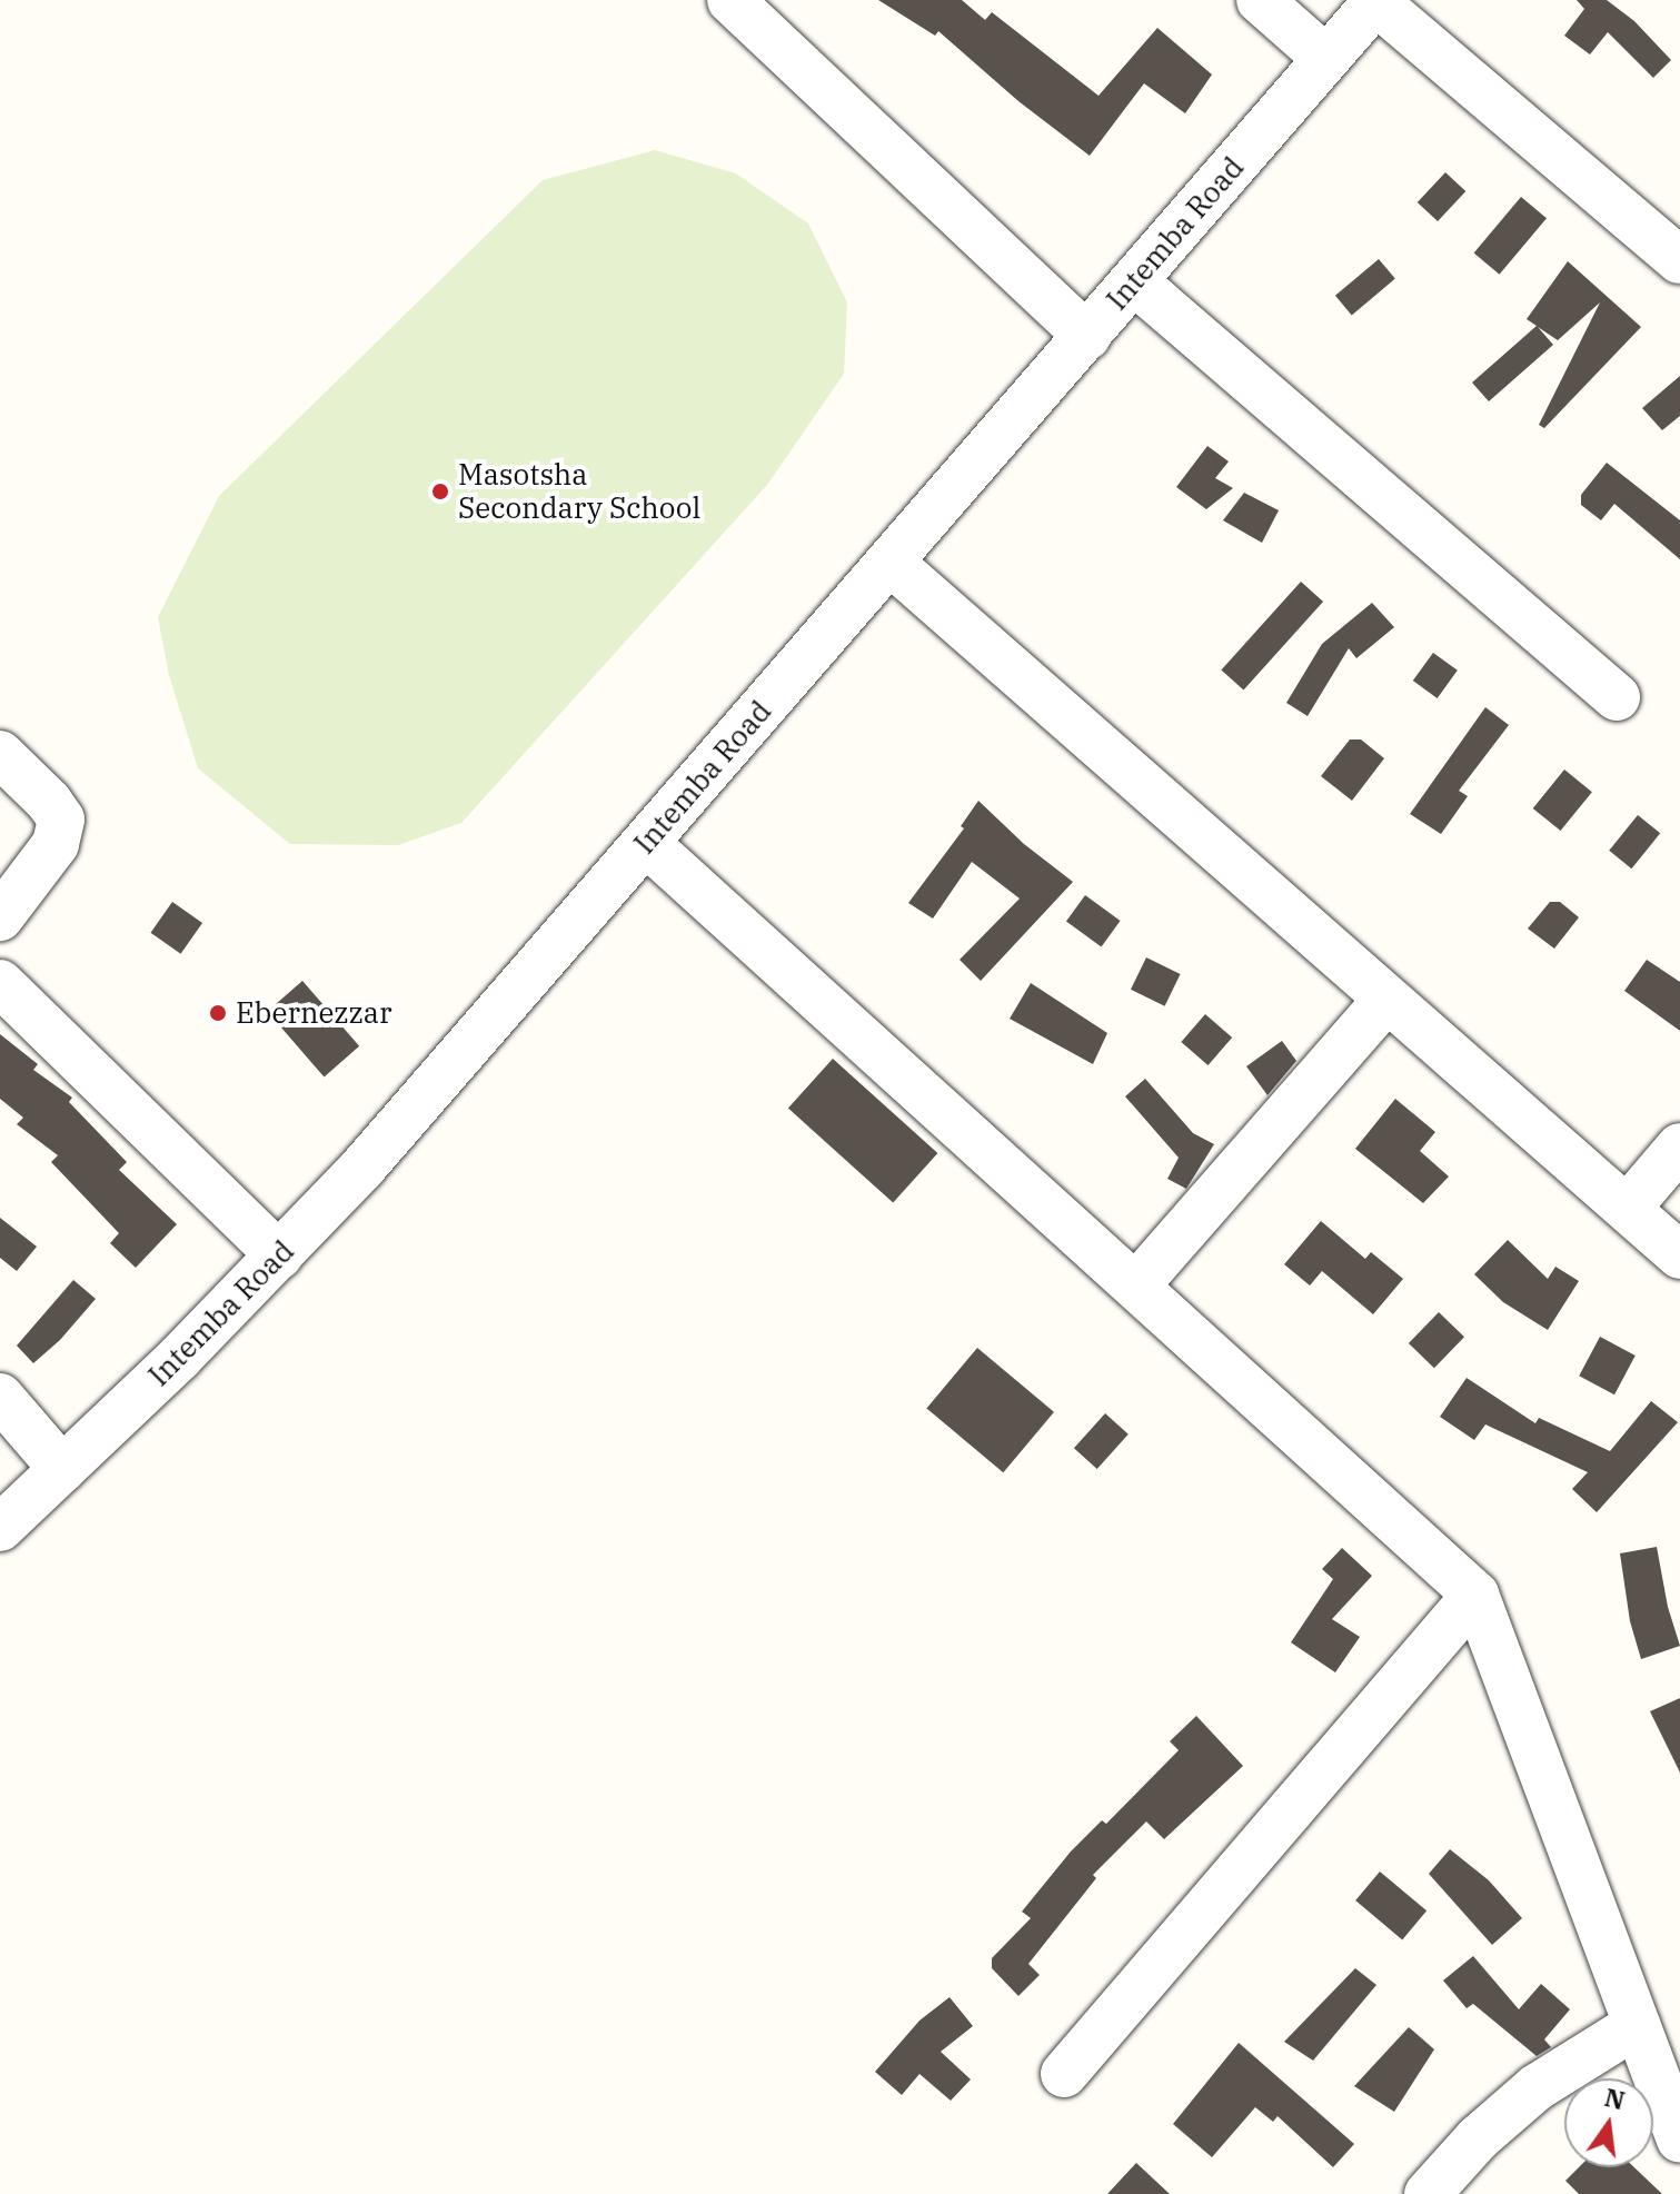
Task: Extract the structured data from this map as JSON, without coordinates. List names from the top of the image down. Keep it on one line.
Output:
{"streets":{"street":["Intemba Road"]},"places":["Masotsha Secondary School","Ebernezzar"],"north":"top"}
